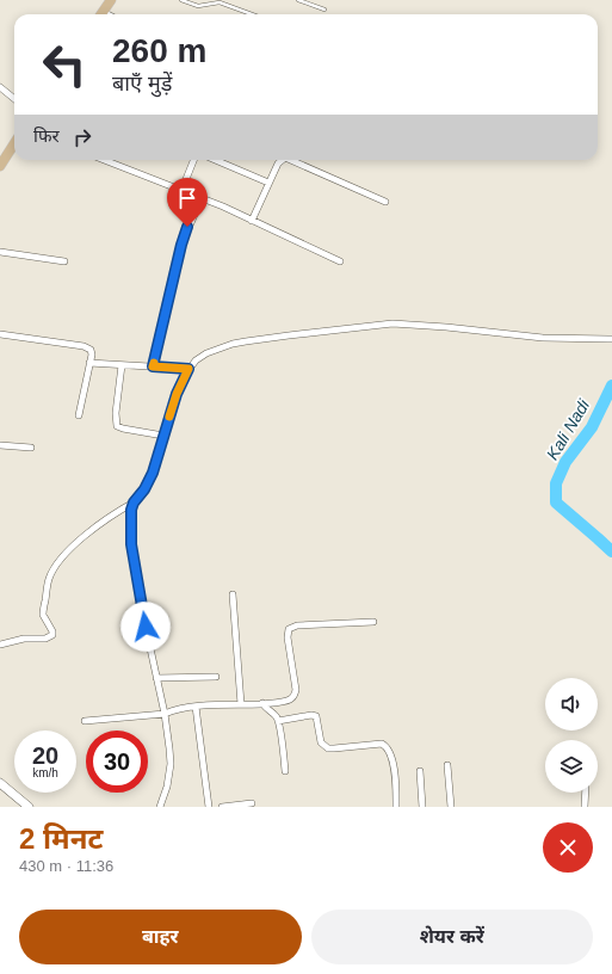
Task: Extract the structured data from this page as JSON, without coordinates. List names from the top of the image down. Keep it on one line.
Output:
{"water":["Kali Nadi"],"page":{"turn":["260 m","बाएँ मुड़ें"],"then":"फिर","speed":"20 km/h","limit":"30","heading":["2 मिनट","430 m · 11:36"],"buttons":["बाहर","शेयर करें"]}}
